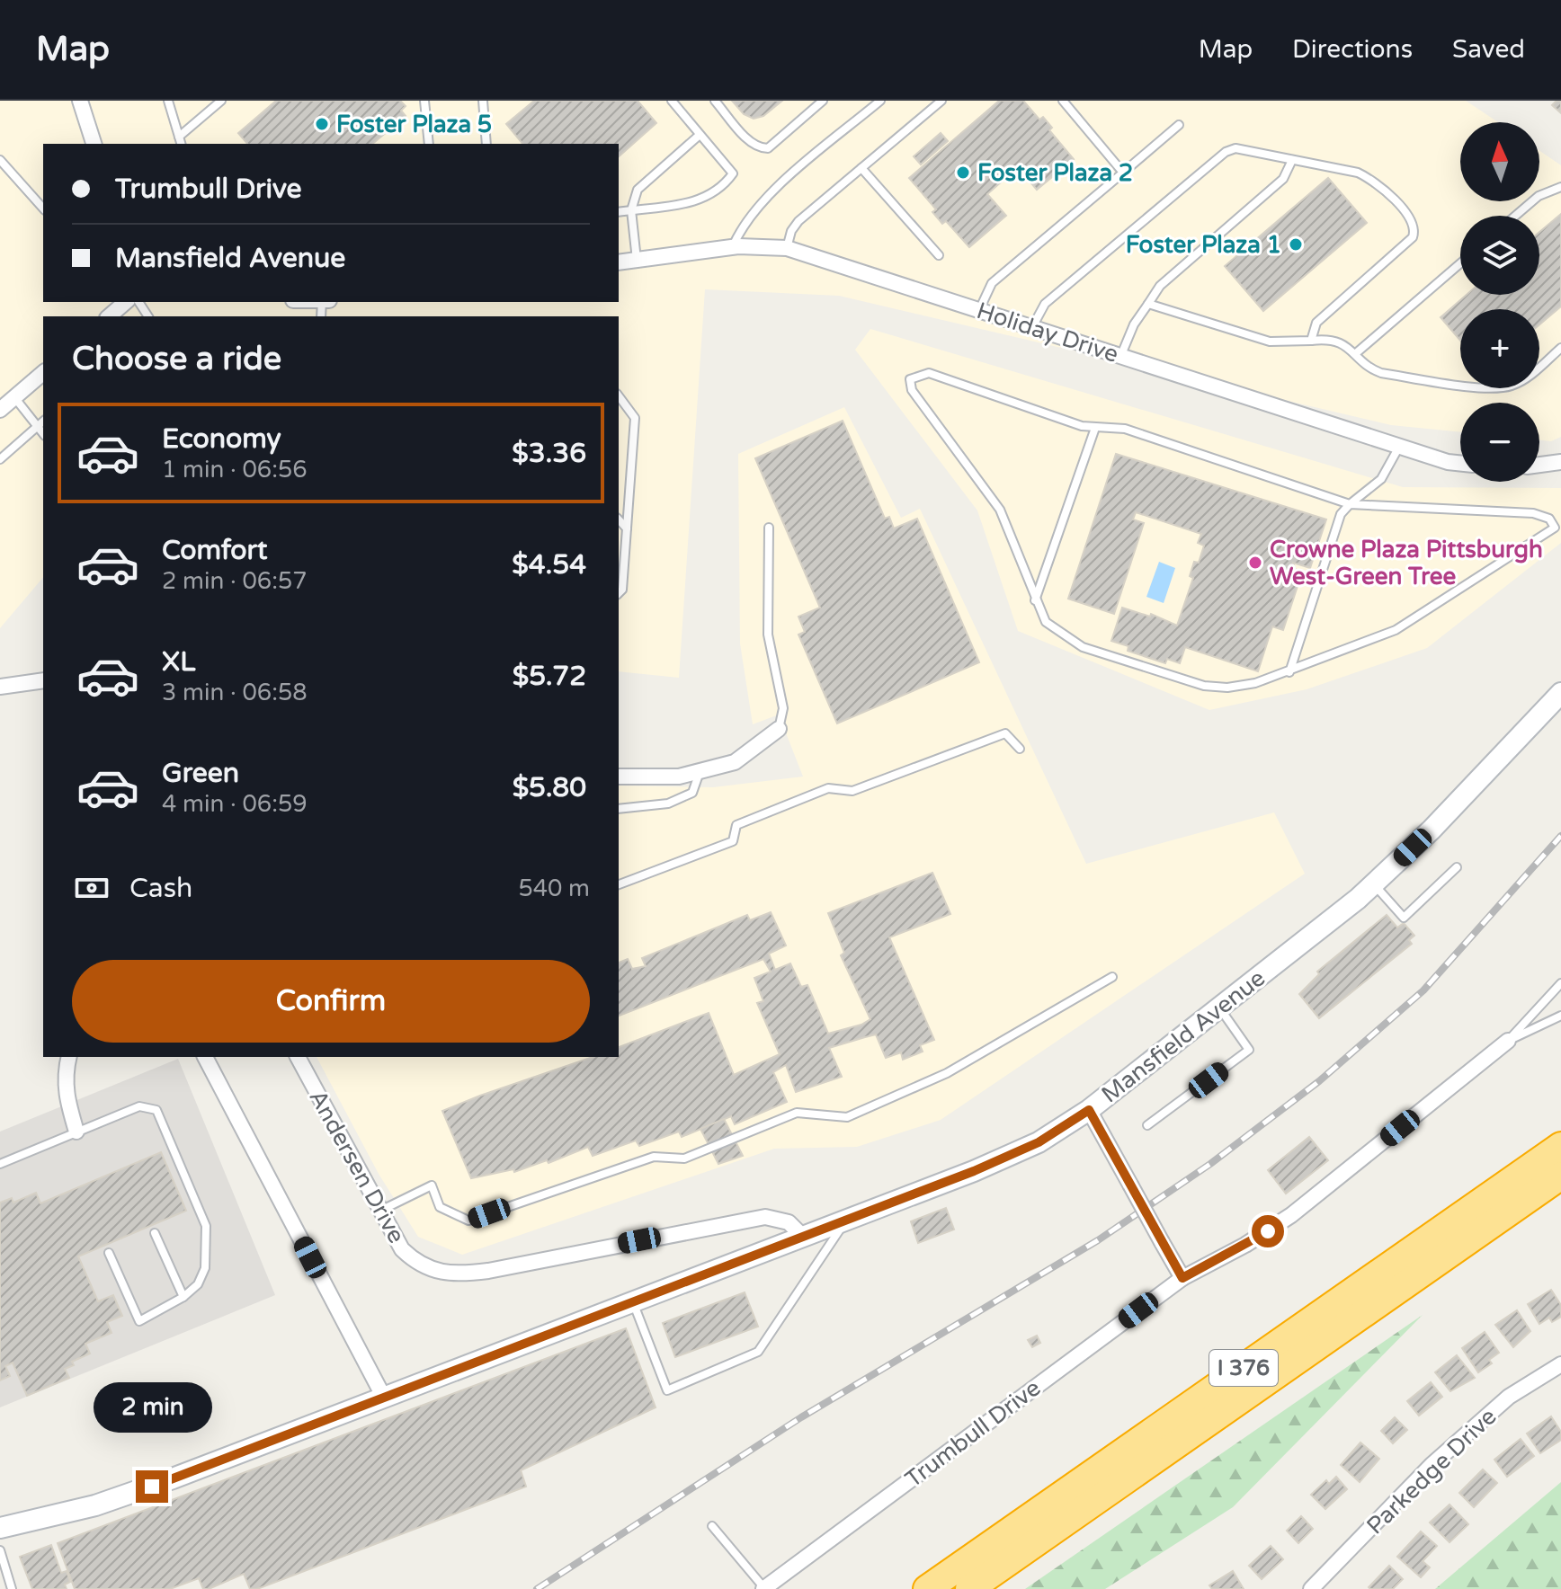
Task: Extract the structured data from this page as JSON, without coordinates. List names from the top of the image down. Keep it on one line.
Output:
{"streets":{"highway":["I 376"],"main road":["Mansfield Avenue"],"street":["Holiday Drive","Andersen Drive","Trumbull Drive","Parkedge Drive"]},"crossings":[["Mansfield Avenue","Andersen Drive"]],"places":["Foster Plaza 5","Foster Plaza 2","Foster Plaza 1","Crowne Plaza Pittsburgh West-Green Tree"],"north":"top","page":{"header":"Map","nav":["Map","Directions","Saved"],"map_buttons":["+","−"],"banner":["Trumbull Drive","Mansfield Avenue"],"heading":"Choose a ride","list":[{"name":"Economy","note":"1 min · 06:56","value":"$3.36"},{"name":"Comfort","note":"2 min · 06:57","value":"$4.54"},{"name":"XL","note":"3 min · 06:58","value":"$5.72"},{"name":"Green","note":"4 min · 06:59","value":"$5.80"}],"pay":["Cash","540 m"],"buttons":"Confirm","bubble":"2 min"}}
